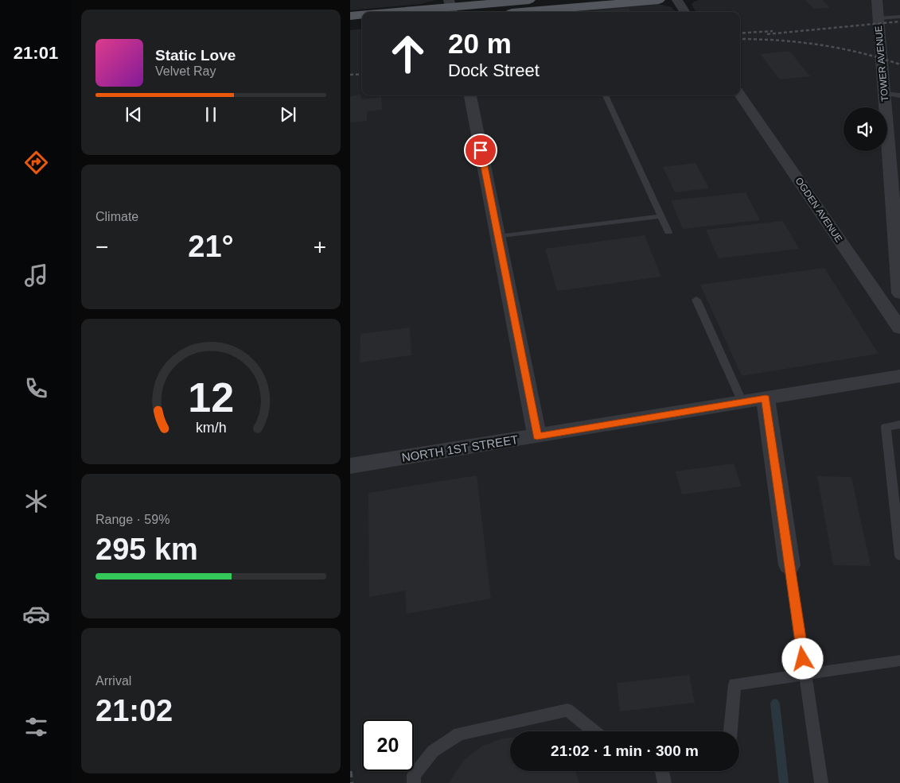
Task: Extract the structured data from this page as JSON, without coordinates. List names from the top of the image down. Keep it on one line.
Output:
{"streets":{"street":["TOWER AVENUE","OGDEN AVENUE","NORTH 1ST STREET"]},"page":{"tabs":"21:01","turn":["20 m","Dock Street"],"song":["Static Love","Velvet Ray"],"tile":["Climate",["Range · 59%","295 km"],["Arrival","21:02"]],"heat":["−","21°","+"],"limit":"20","trip":"21:02 · 1 min · 300 m","gauge":["12","km/h"]}}
